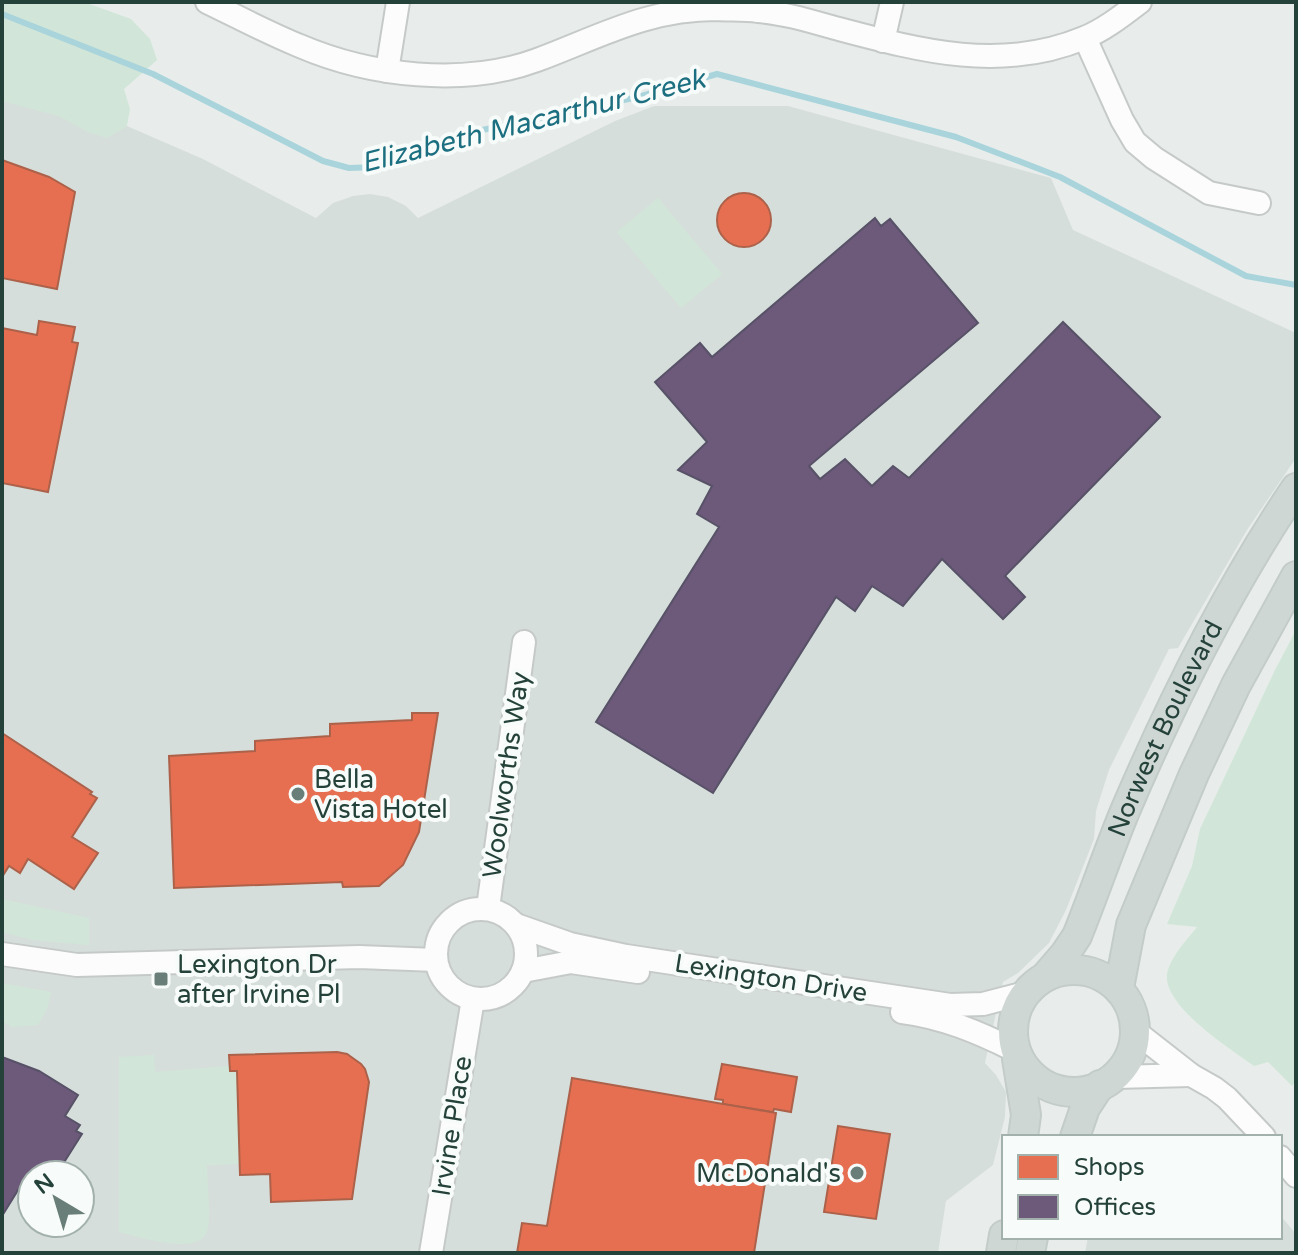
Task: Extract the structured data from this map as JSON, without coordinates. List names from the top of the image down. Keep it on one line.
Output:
{"streets":{"main road":["Norwest Boulevard"],"street":["Woolworths Way","Lexington Drive","Irvine Place"]},"crossings":[["Norwest Boulevard","Lexington Drive"],["Woolworths Way","Lexington Drive"],["Woolworths Way","Irvine Place"],["Lexington Drive","Irvine Place"]],"water":["Elizabeth Macarthur Creek"],"places":{"other":["Bella Vista Hotel","McDonald's"],"transit":["Lexington Dr after Irvine Pl"]},"legend":["Shops","Offices"],"north":"top left"}
